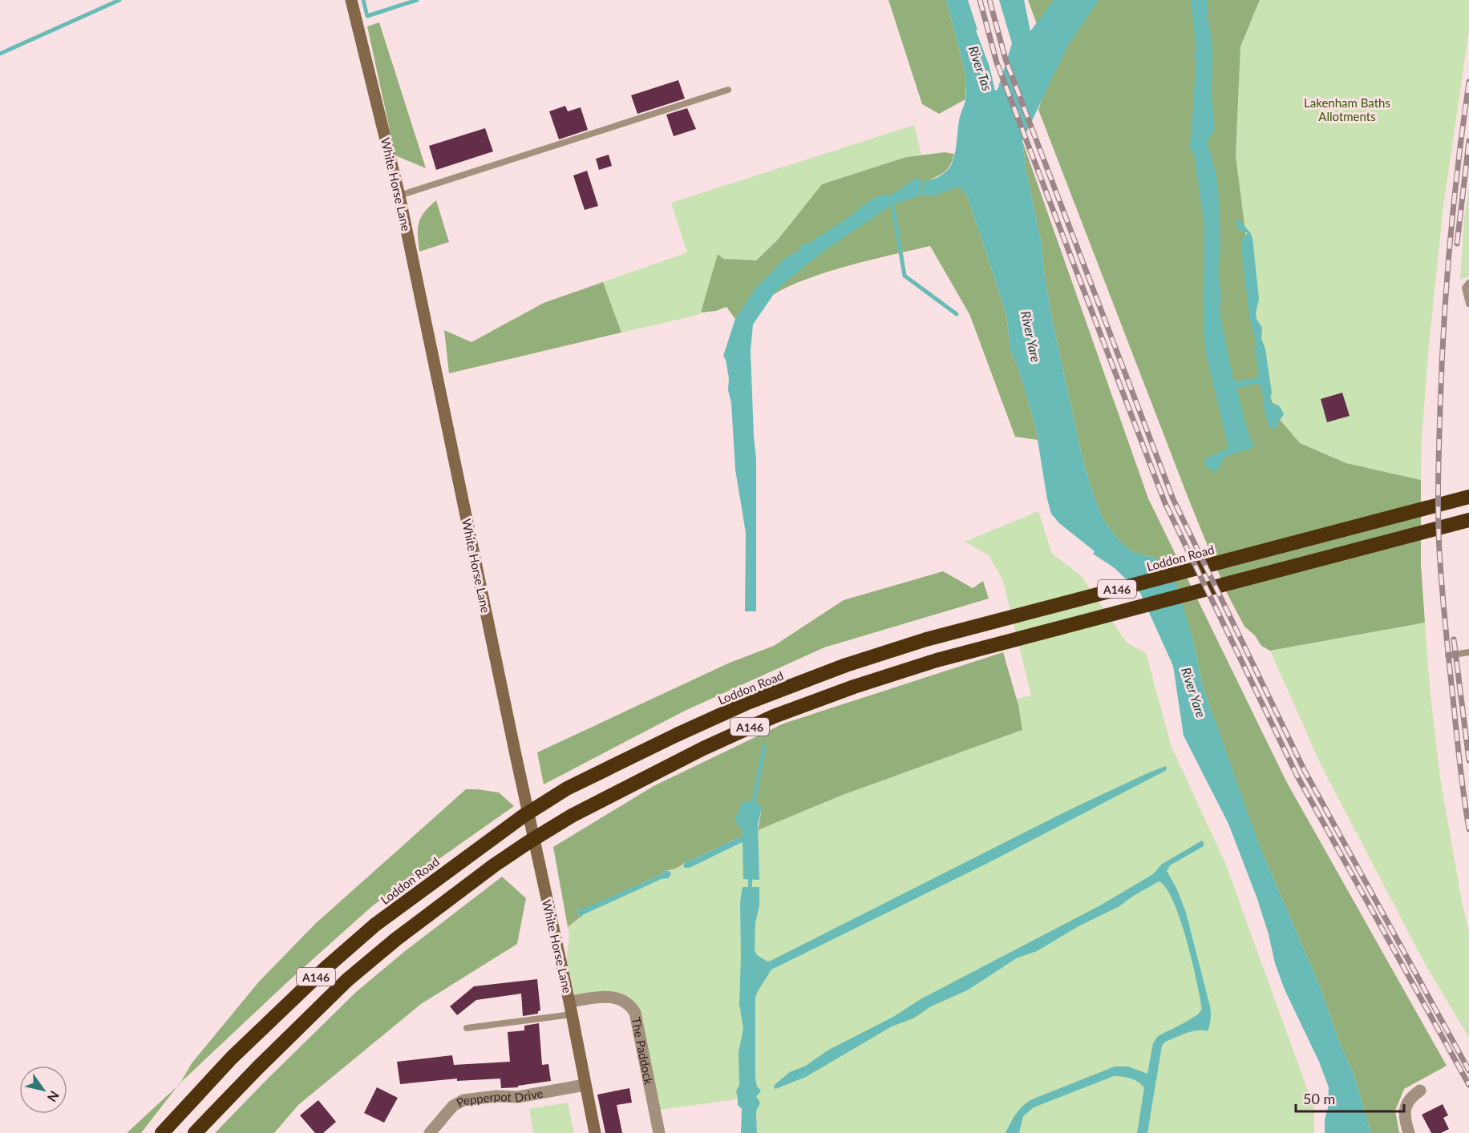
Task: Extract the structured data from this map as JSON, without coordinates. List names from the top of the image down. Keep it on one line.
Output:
{"streets":{"highway":["Loddon Road","A146"],"street":["White Horse Lane","The Paddock","Pepperpot Drive"]},"crossings":[["White Horse Lane","The Paddock"],["White Horse Lane","Pepperpot Drive"]],"water":["River Tas","River Yare"],"parks":["Lakenham Baths Allotments"],"scale_bar":"50 m","north":"bottom right"}
